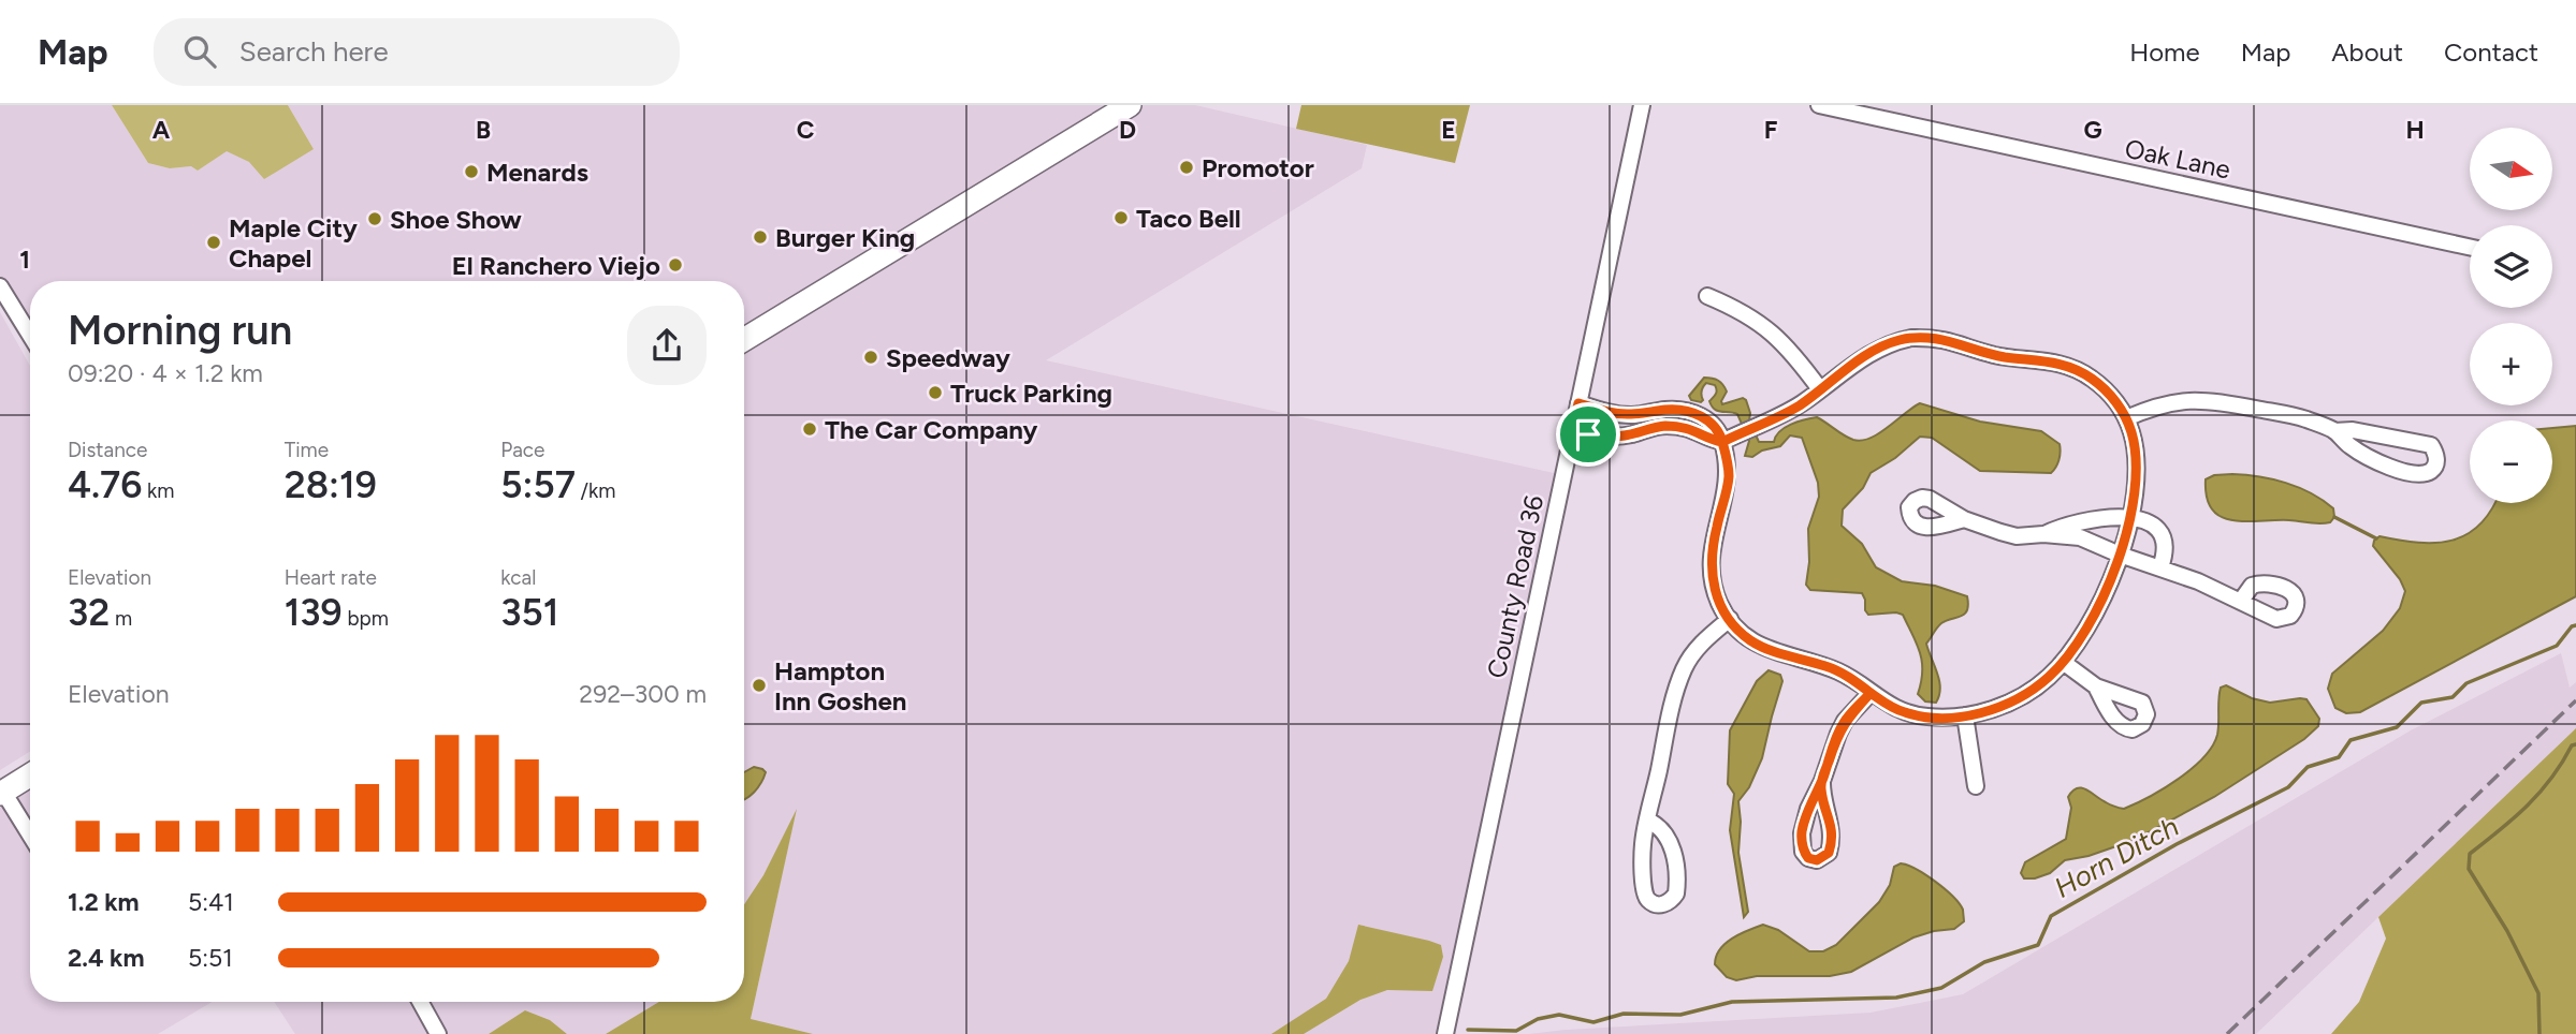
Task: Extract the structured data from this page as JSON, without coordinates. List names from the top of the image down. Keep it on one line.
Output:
{"streets":{"street":["Oak Lane","County Road 36"]},"water":["Horn Ditch"],"places":["Promotor","Menards","Taco Bell","Shoe Show","Burger King","Maple City Chapel","El Ranchero Viejo","Speedway","Truck Parking","The Car Company","Hampton Inn Goshen"],"north":"right","page":{"header":"Map","search":"Search here","nav":["Home","Map","About","Contact"],"map_buttons":["+","−"],"heading":["Morning run","09:20 · 4 × 1.2 km"],"stats":[["Distance","4.76 km"],["Time","28:19"],["Pace","5:57 /km"],["Elevation","32 m"],["Heart rate","139 bpm"],["kcal","351"]],"chart":["Elevation","292–300 m"],"list":[{"name":"1.2 km","note":"5:41"},{"name":"2.4 km","note":"5:51"}]},"grid":{"columns":["A","B","C","D","E","F","G","H"],"rows":["1"]}}
